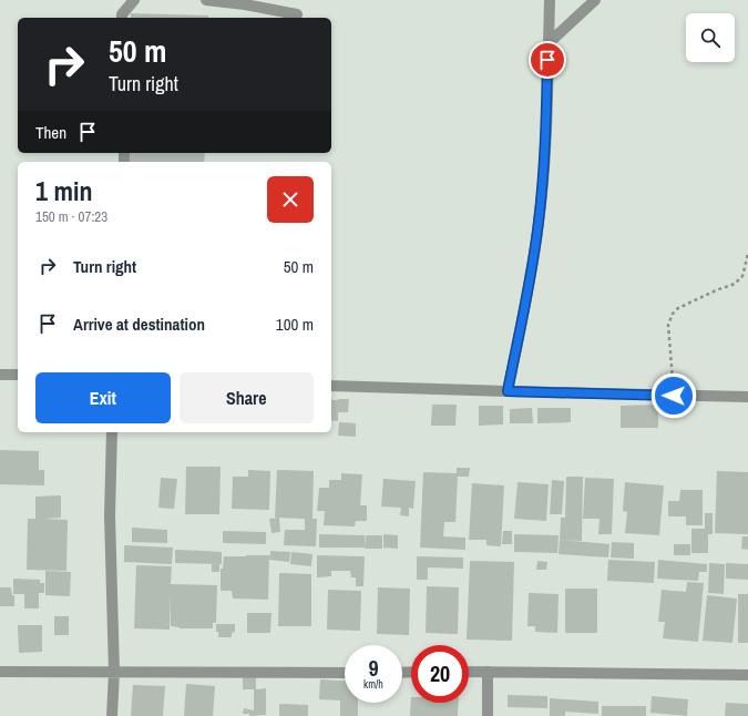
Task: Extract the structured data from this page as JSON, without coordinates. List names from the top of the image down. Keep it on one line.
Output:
{"page":{"turn":["50 m","Turn right"],"then":"Then","heading":["1 min","150 m · 07:23"],"list":[{"name":"Turn right","value":"50 m"},{"name":"Arrive at destination","value":"100 m"}],"buttons":["Exit","Share"],"speed":"9 km/h","limit":"20"}}
